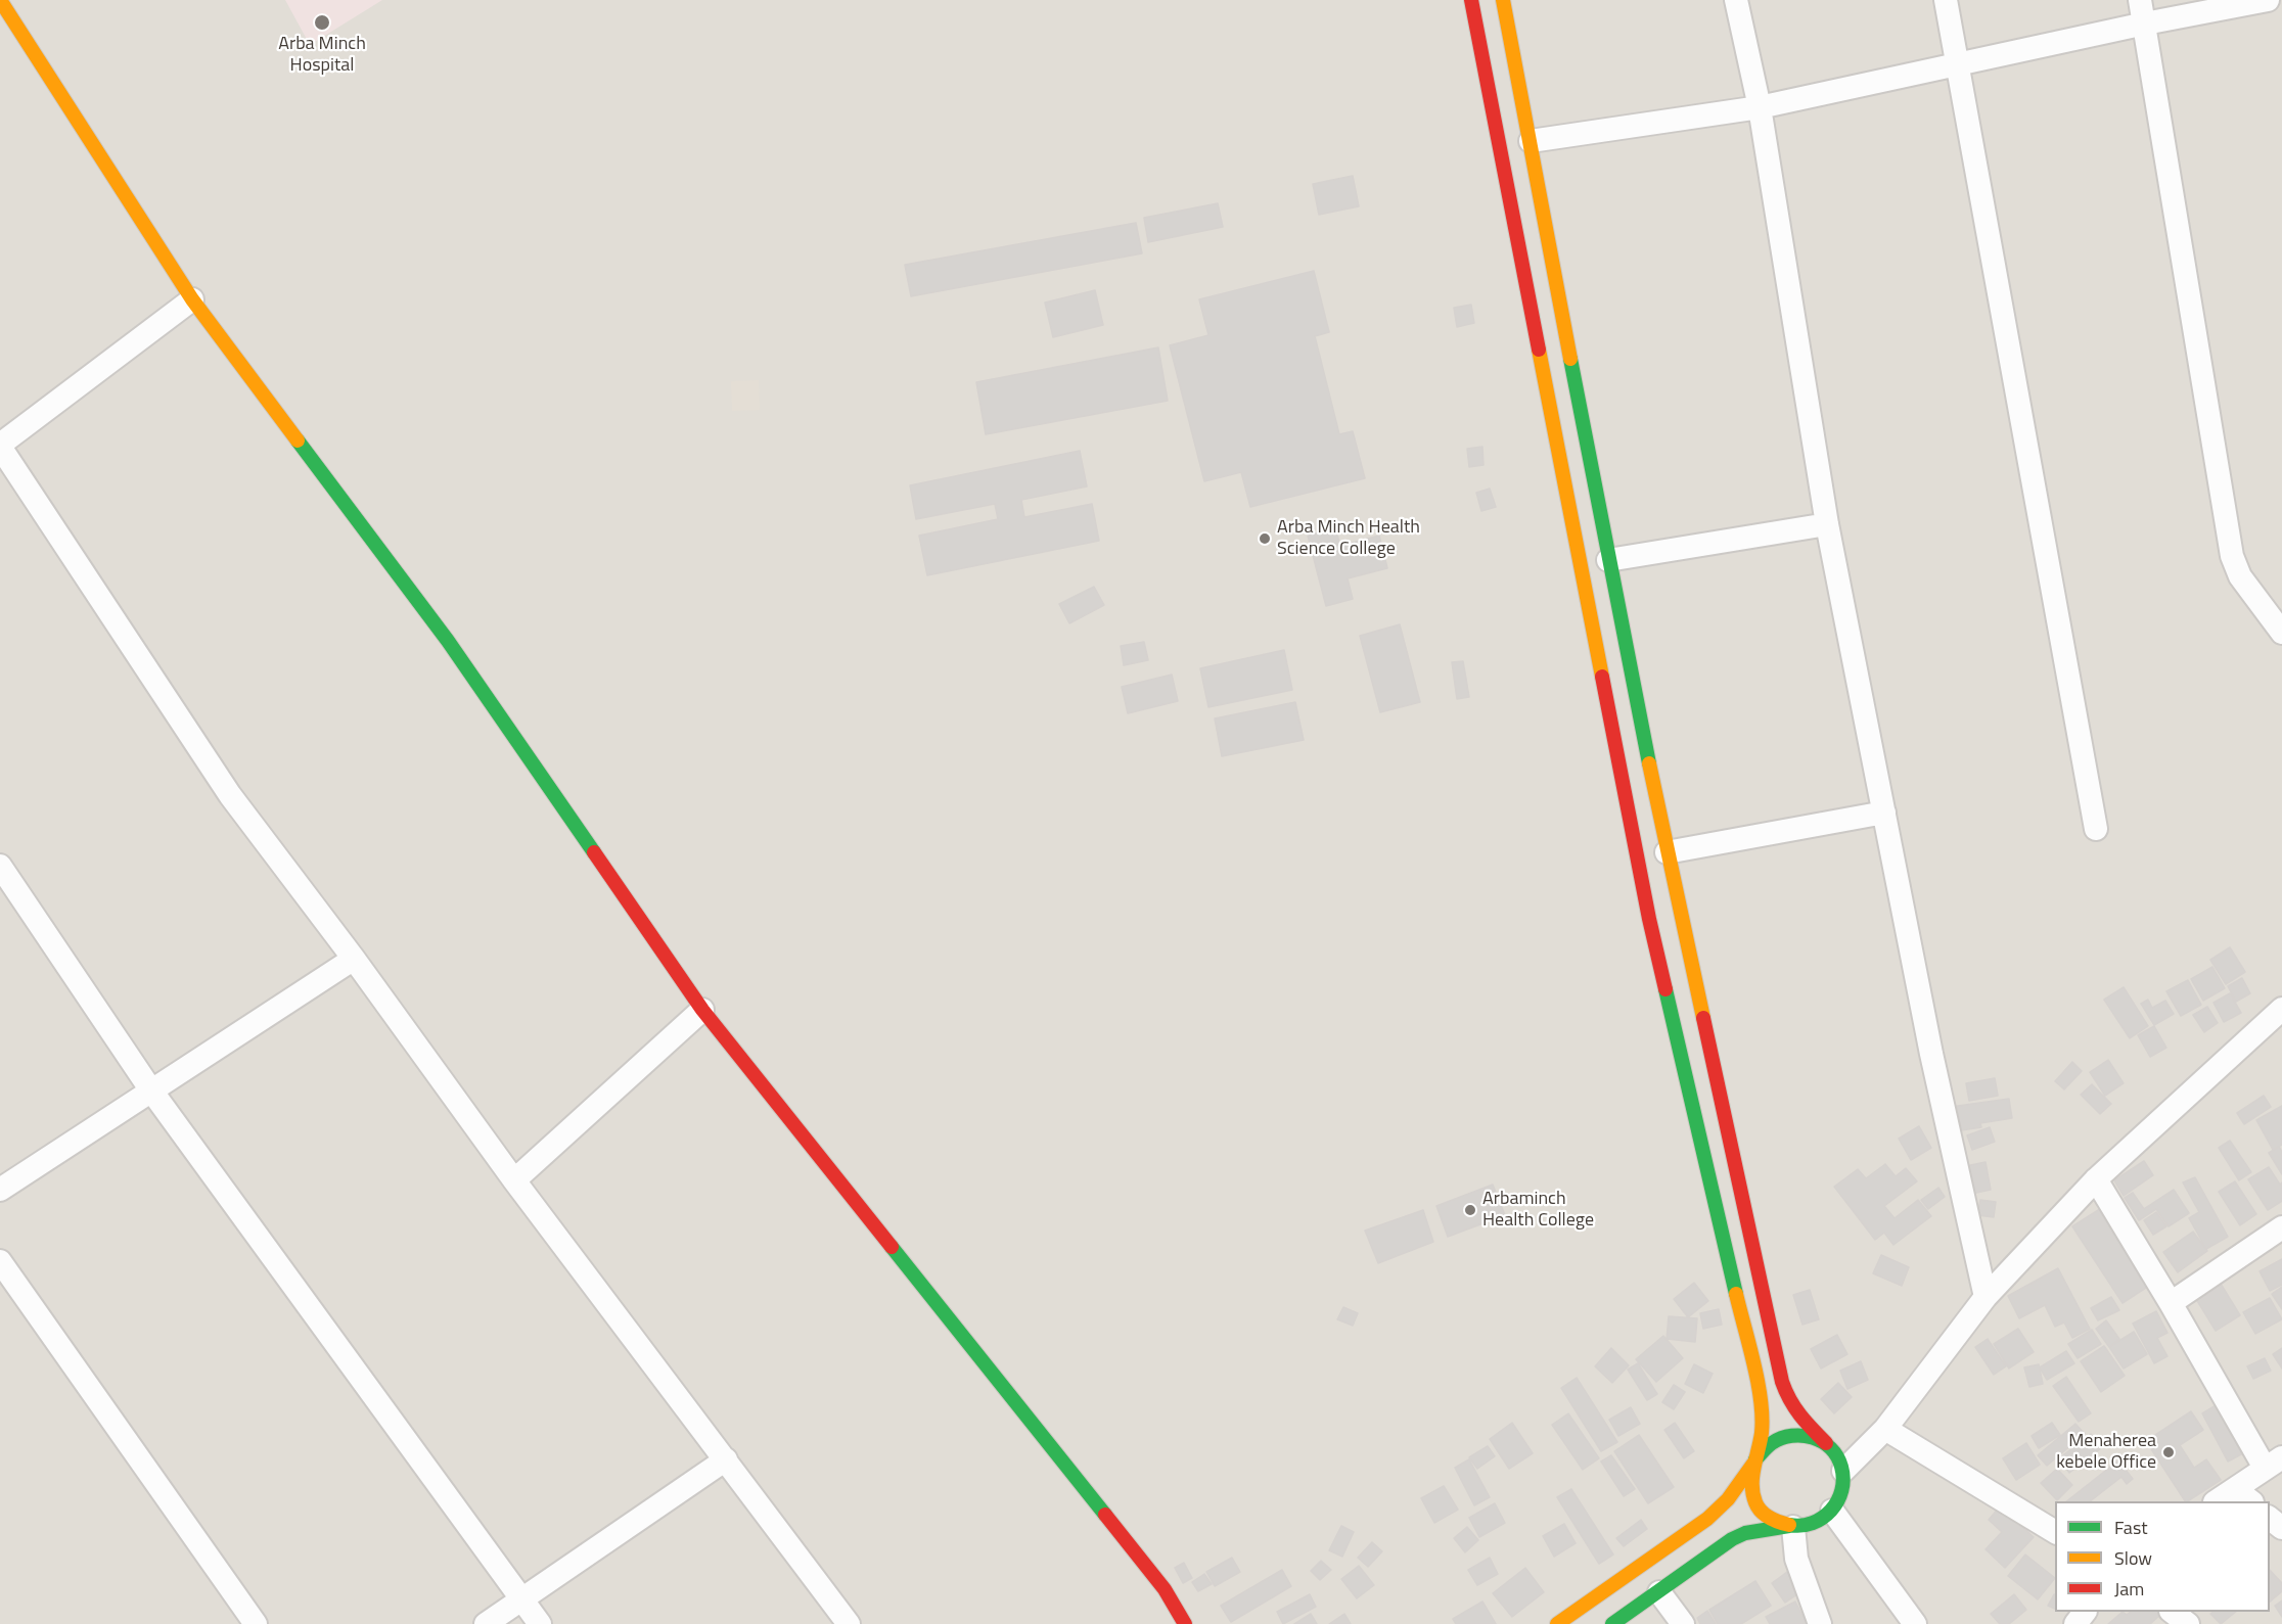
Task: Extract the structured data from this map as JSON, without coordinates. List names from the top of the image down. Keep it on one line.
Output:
{"places":["Arba Minch Hospital","Arba Minch Health Science College","Arbaminch Health College","Menaherea kebele Office"],"legend":["Fast","Slow","Jam"]}
